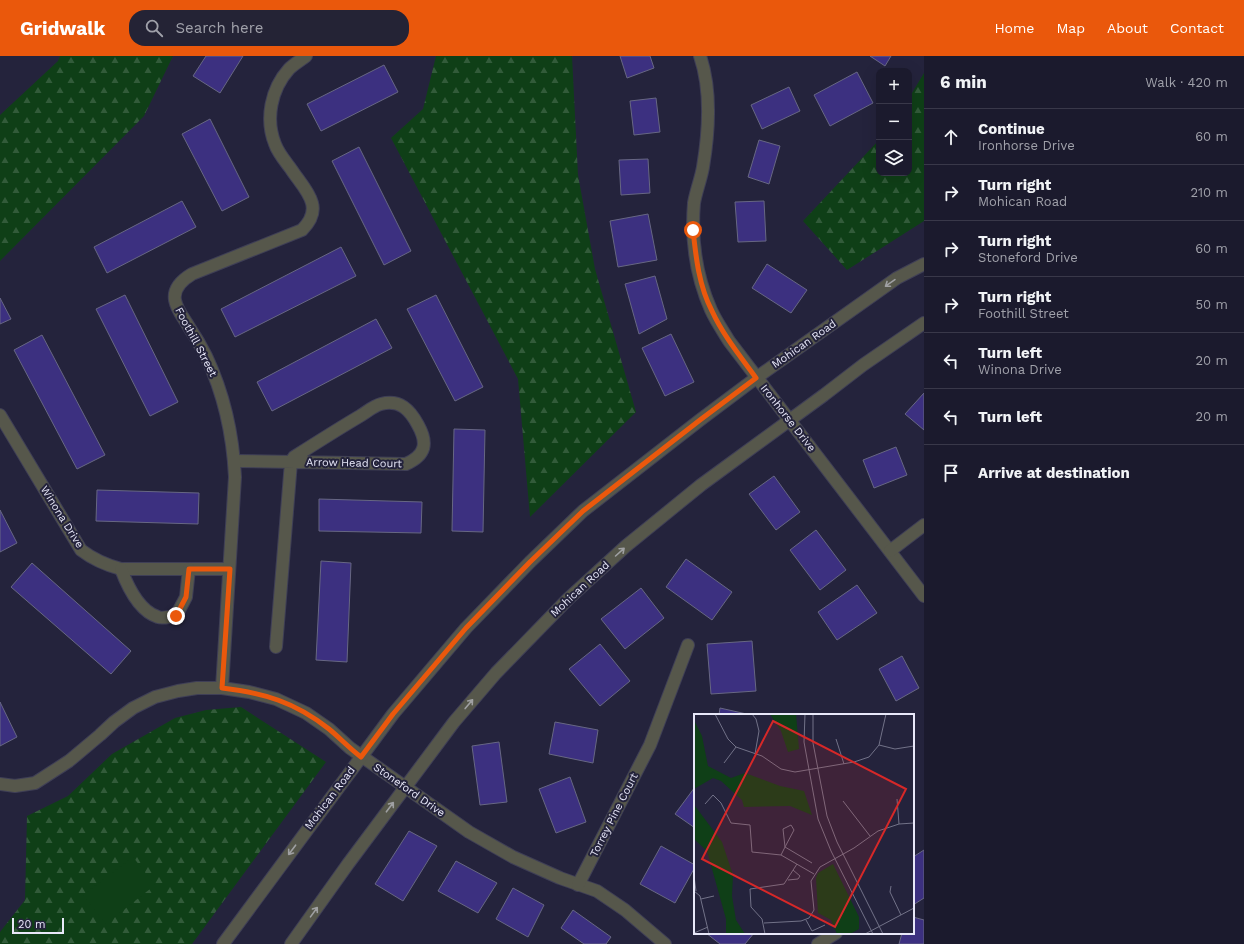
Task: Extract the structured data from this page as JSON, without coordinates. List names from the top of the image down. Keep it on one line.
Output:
{"streets":{"street":["Foothill Street","Mohican Road","Ironhorse Drive","Arrow Head Court","Winona Drive","Stoneford Drive","Torrey Pine Court"]},"crossings":[["Foothill Street","Arrow Head Court"],["Foothill Street","Winona Drive"],["Foothill Street","Stoneford Drive"],["Mohican Road","Ironhorse Drive"],["Mohican Road","Stoneford Drive"],["Stoneford Drive","Torrey Pine Court"]],"scale_bar":"20 m","page":{"header":"Gridwalk","search":"Search here","nav":["Home","Map","About","Contact"],"heading":["6 min","Walk · 420 m"],"map_buttons":["+","−"],"list":[["Continue","Ironhorse Drive","60 m"],["Turn right","Mohican Road","210 m"],["Turn right","Stoneford Drive","60 m"],["Turn right","Foothill Street","50 m"],["Turn left","Winona Drive","20 m"],["Turn left","20 m"],"Arrive at destination"],"scale":"20 m"}}
